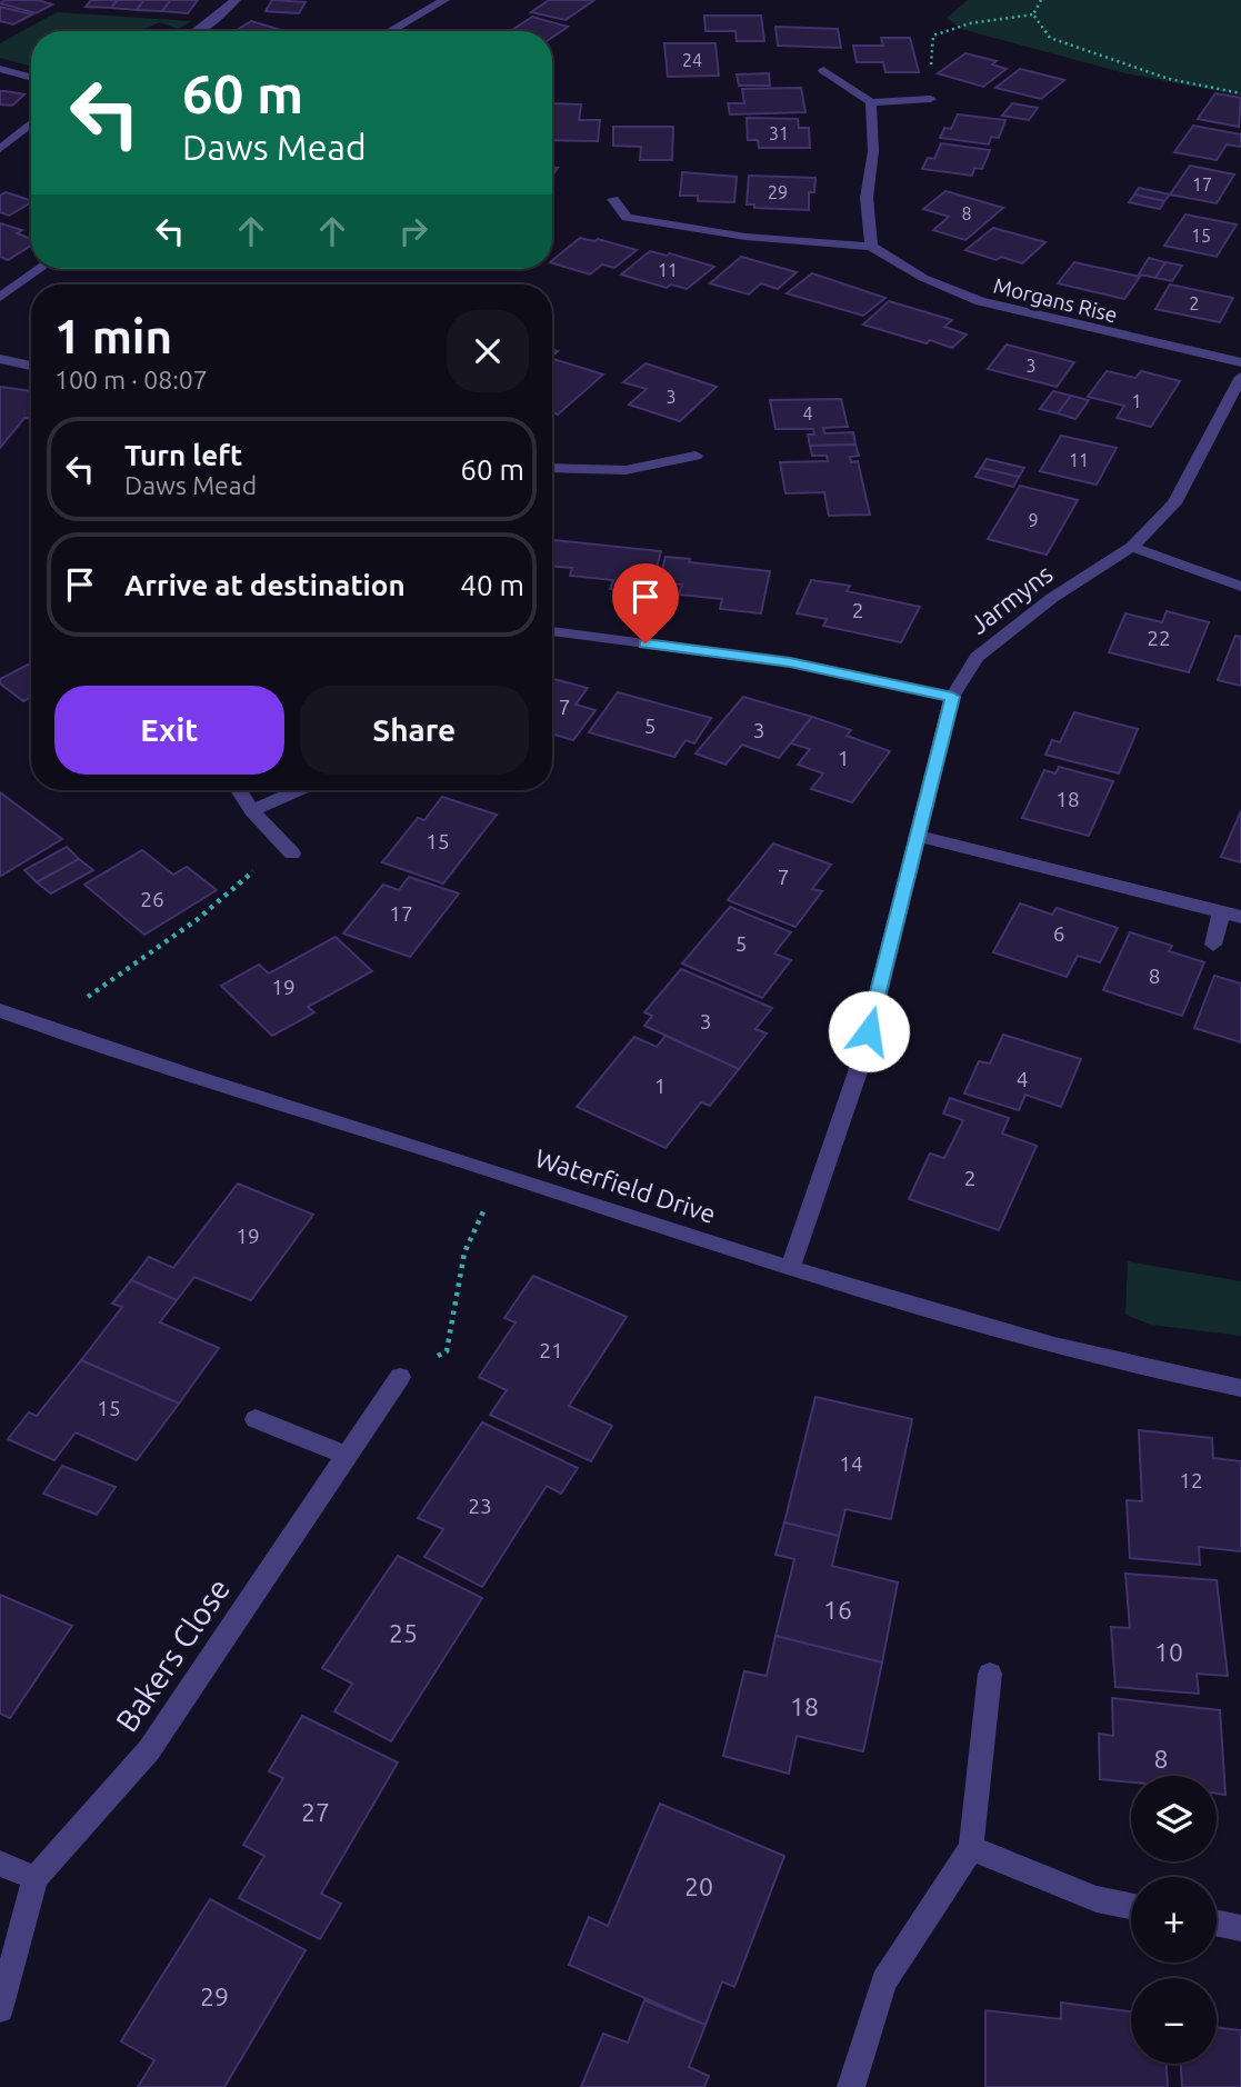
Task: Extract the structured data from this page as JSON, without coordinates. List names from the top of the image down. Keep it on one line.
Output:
{"streets":{"street":["Morgans Rise","Jarmyns","Waterfield Drive","Bakers Close"]},"crossings":[["Jarmyns","Waterfield Drive"]],"house_numbers":["24","31","17","29","8","15","11","2","3","3","1","4","11","9","2","22","7","5","3","1","18","15","7","26","17","6","5","8","19","3","4","1","2","19","21","15","14","12","23","16","25","10","18","8","27","20","29"],"page":{"turn":["60 m","Daws Mead"],"heading":["1 min","100 m · 08:07"],"list":[{"name":"Turn left","note":"Daws Mead","value":"60 m"},{"name":"Arrive at destination","value":"40 m"}],"buttons":["Exit","Share"],"map_buttons":["+","−"]}}
